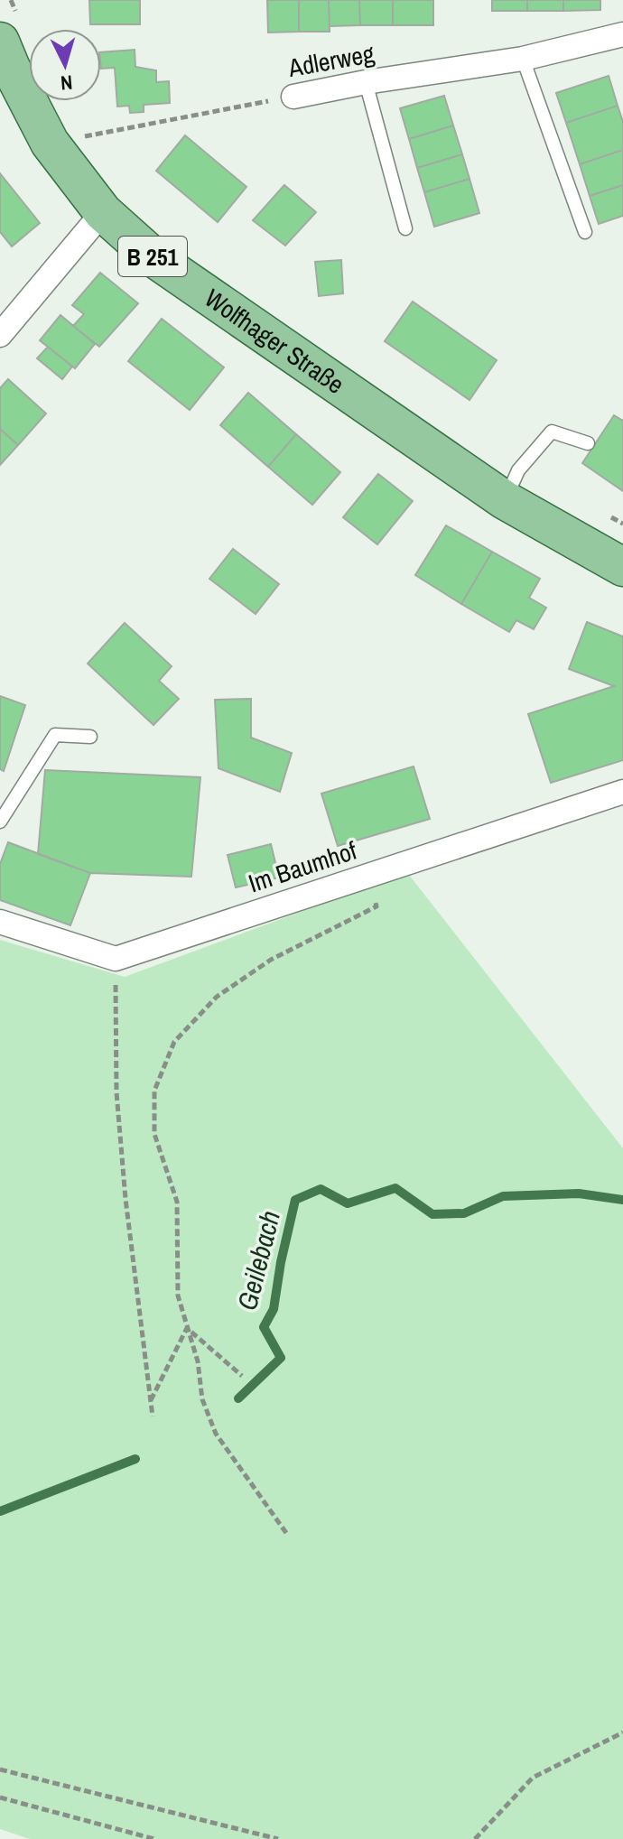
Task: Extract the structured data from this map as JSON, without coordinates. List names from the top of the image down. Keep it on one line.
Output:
{"streets":{"main road":["B 251","Wolfhager Straße"],"street":["Adlerweg","Im Baumhof"]},"crossings":[["Adlerweg","Wolfhager Straße"]],"water":["Geilebach"],"north":"bottom"}
